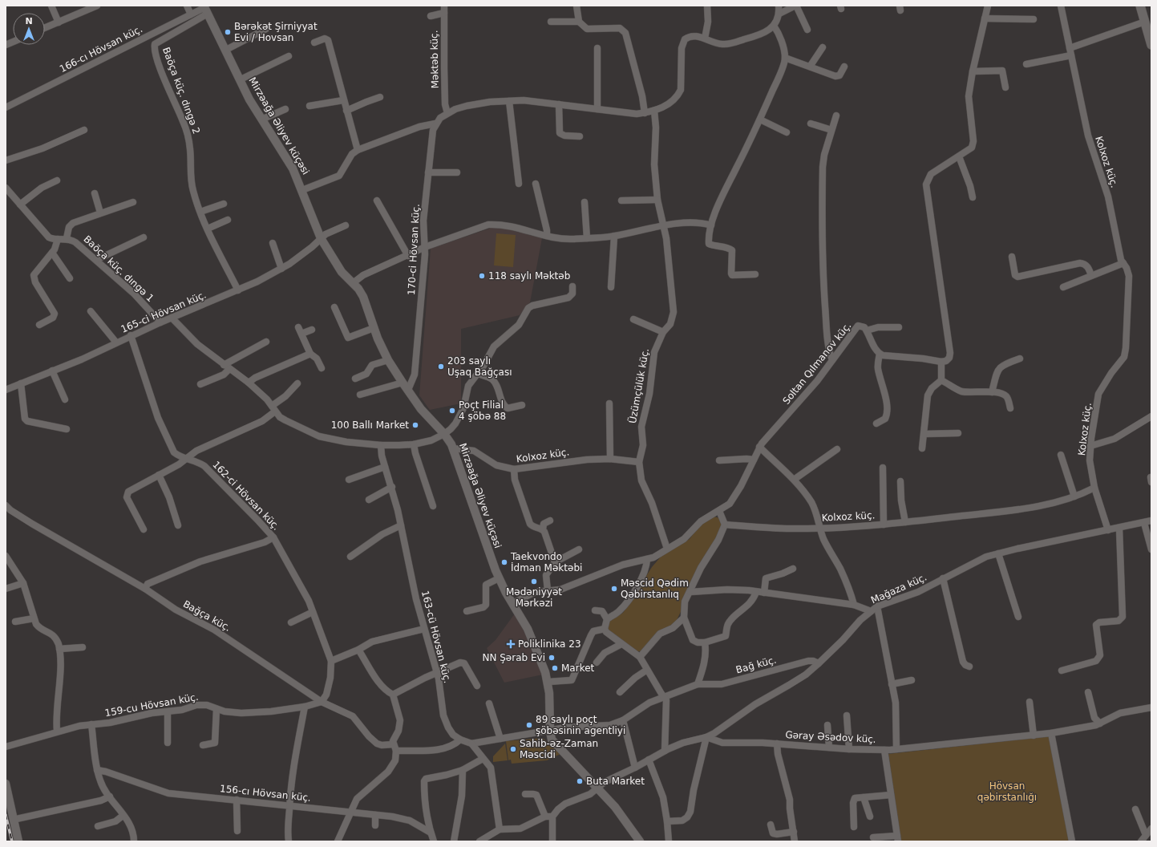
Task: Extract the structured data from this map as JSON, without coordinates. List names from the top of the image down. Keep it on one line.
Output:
{"streets":{"street":["166-cı Hövsan küç.","Məktəb küç.","Baöça küç. dıngə 2","Mirzəağa Əliyev küçəsi","Kolxoz küç.","170-ci Hövsan küç.","Baöça küç. dıngə 1","165-ci Hövsan küç.","Soltan Qılmanov küç.","Üzümçülük küç.","162-ci Hövsan küç.","Mağaza küç.","Bağça küç.","163-cü Hövsan küç.","Bağ küç.","159-cu Hövsan küç.","Gəray Əsədov küç.","156-cı Hövsan küç."]},"crossings":[["166-cı Hövsan küç.","Baöça küç. dıngə 2"],["166-cı Hövsan küç.","Mirzəağa Əliyev küçəsi"],["Baöça küç. dıngə 2","Mirzəağa Əliyev küçəsi"],["Baöça küç. dıngə 2","165-ci Hövsan küç."],["Mirzəağa Əliyev küçəsi","Kolxoz küç."],["Mirzəağa Əliyev küçəsi","170-ci Hövsan küç."],["Mirzəağa Əliyev küçəsi","165-ci Hövsan küç."],["Mirzəağa Əliyev küçəsi","Soltan Qılmanov küç."],["Mirzəağa Əliyev küçəsi","163-cü Hövsan küç."],["Kolxoz küç.","Üzümçülük küç."],["Baöça küç. dıngə 1","165-ci Hövsan küç."],["165-ci Hövsan küç.","162-ci Hövsan küç."],["Soltan Qılmanov küç.","Üzümçülük küç."],["162-ci Hövsan küç.","Bağça küç."],["162-ci Hövsan küç.","159-cu Hövsan küç."],["Mağaza küç.","Bağ küç."],["Mağaza küç.","Gəray Əsədov küç."],["Bağça küç.","159-cu Hövsan küç."]],"parks":["Hövsan qəbirstanlığı"],"places":{"other":["Bərəkət Şirniyyat Evi / Hovsan","118 saylı Məktəb","203 saylı Uşaq Bağçası","Poçt Filial 4 şöbə 88","100 Ballı Market","Taekvondo İdman Məktəbi","Mədəniyyət Mərkəzi","Məscid Qədim Qəbirstanlıq","NN Şərab Evi","Market","89 saylı poçt şöbəsinin agentliyi","Sahib-əz-Zaman Məscidi","Buta Market"],"health":["Poliklinika 23"]},"north":"top"}
